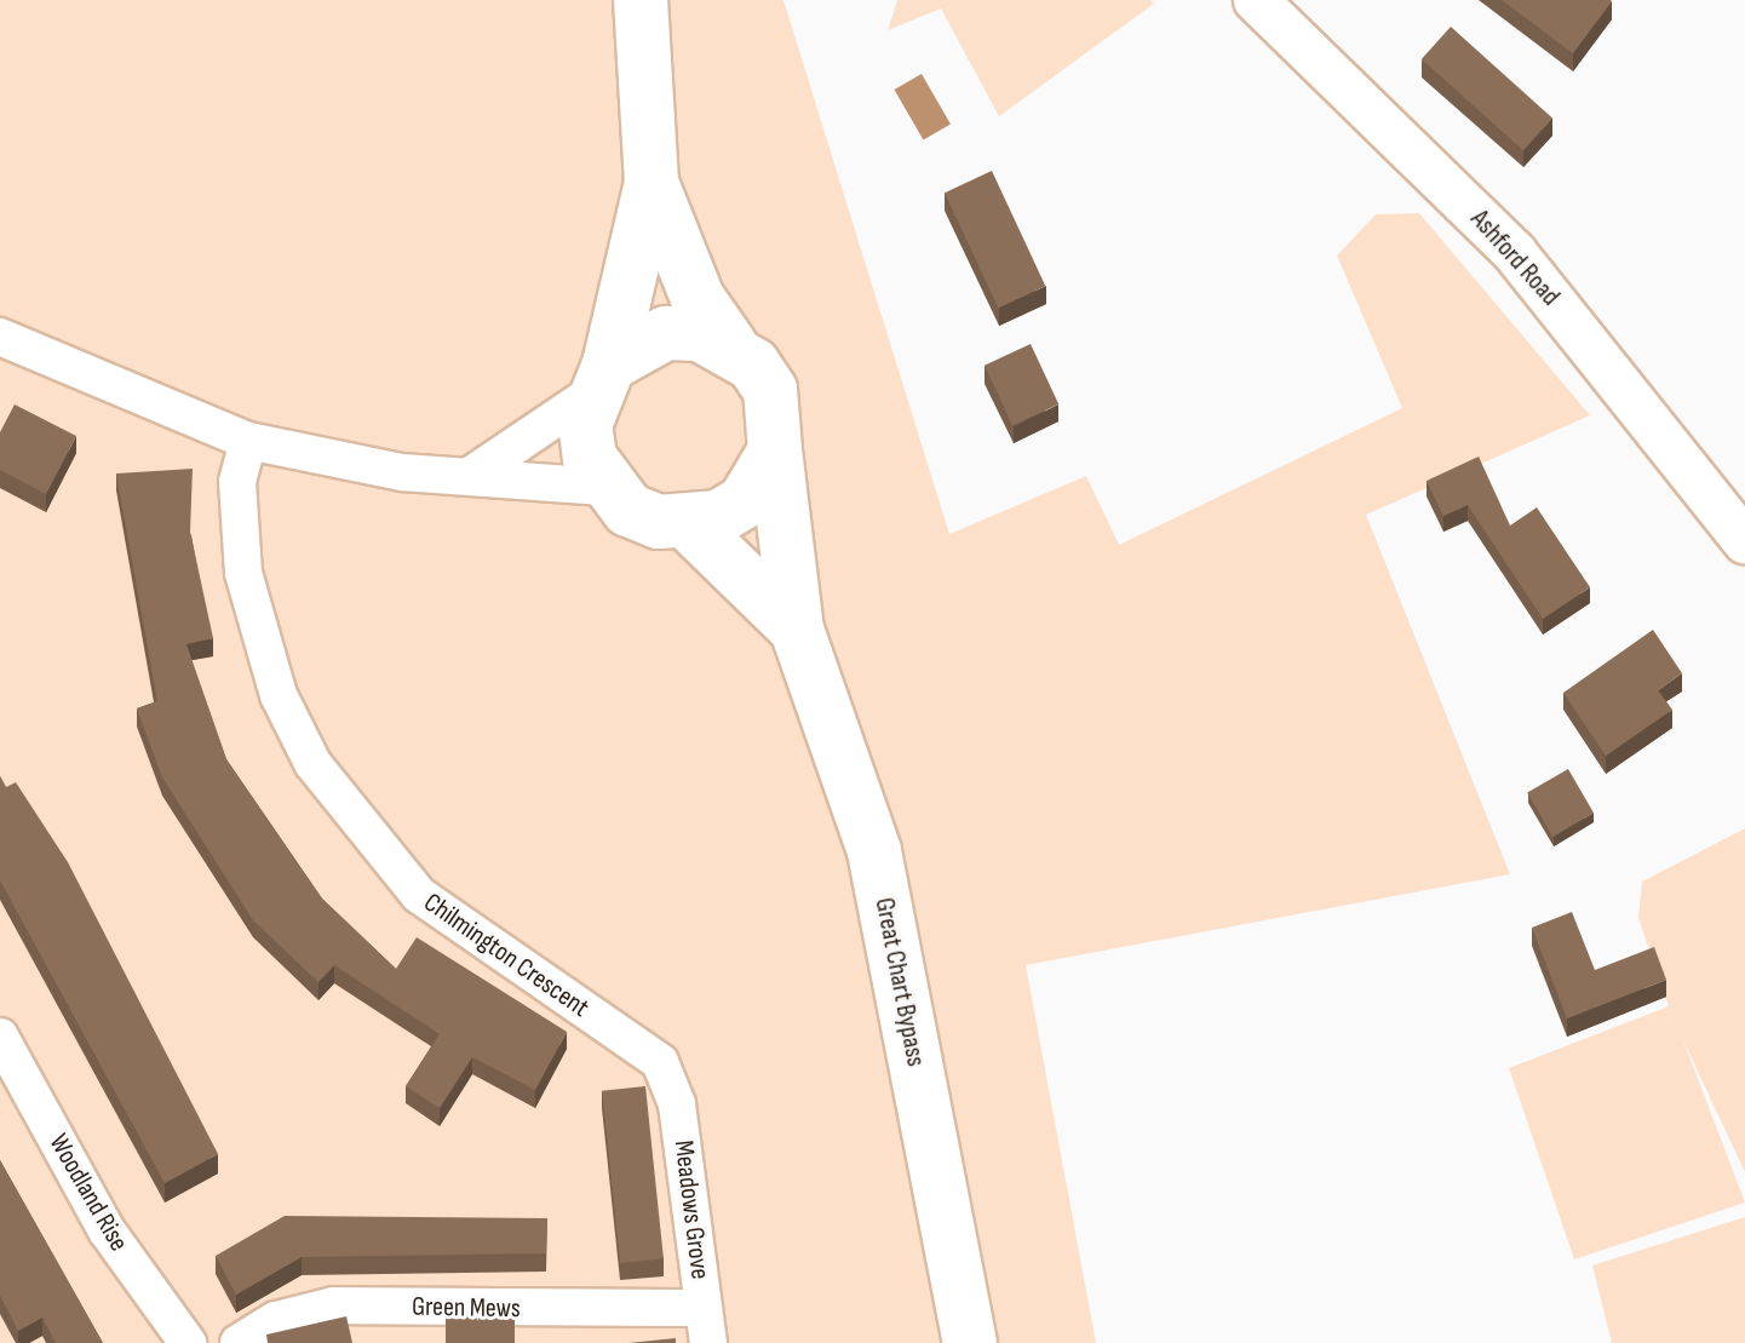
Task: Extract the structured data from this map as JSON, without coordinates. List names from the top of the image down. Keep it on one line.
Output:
{"streets":{"main road":["Great Chart Bypass"],"street":["Ashford Road","Chilmington Crescent","Woodland Rise","Meadows Grove","Green Mews"]},"crossings":[["Chilmington Crescent","Meadows Grove"],["Meadows Grove","Green Mews"]]}
